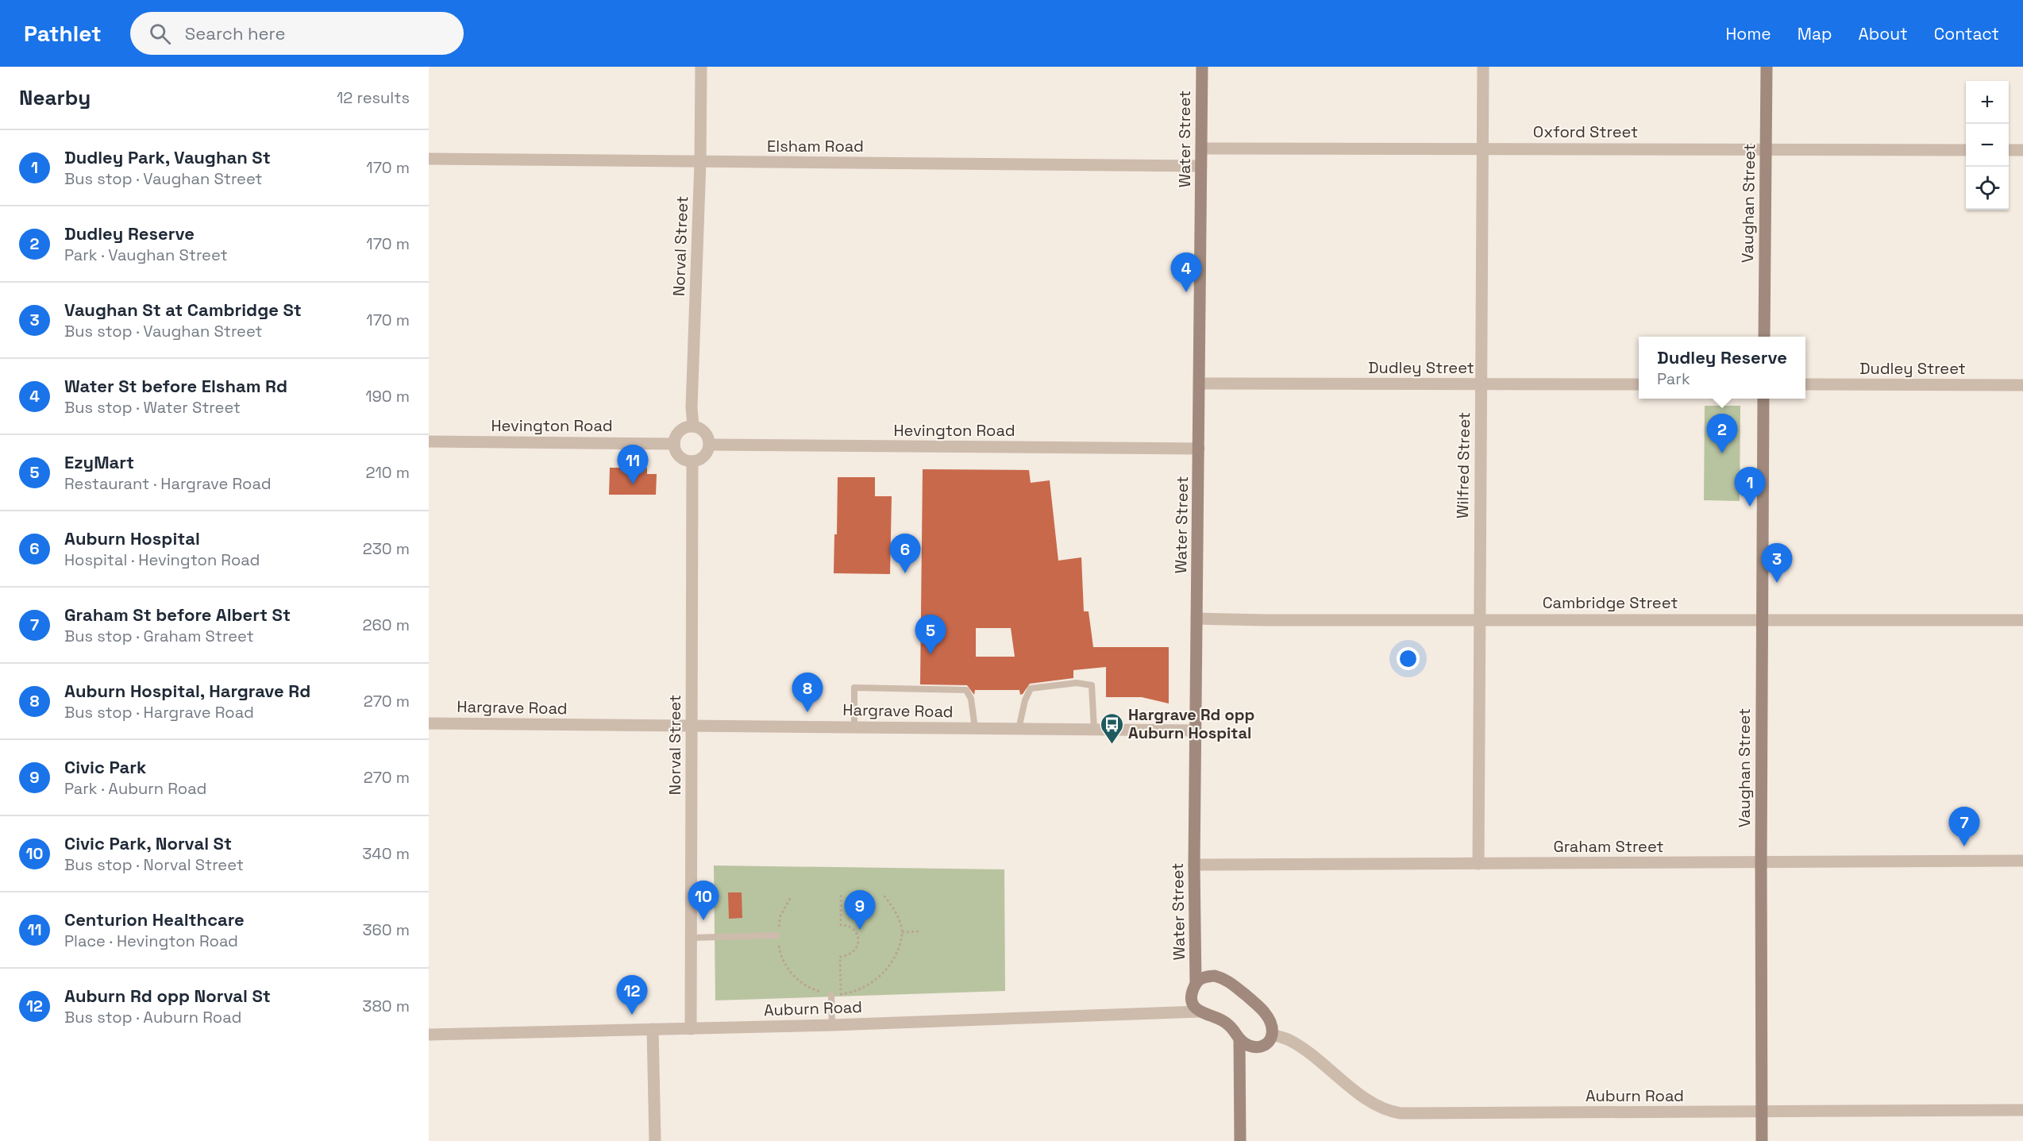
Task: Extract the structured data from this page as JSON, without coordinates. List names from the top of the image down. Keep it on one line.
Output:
{"streets":{"street":["Oxford Street","Water Street","Elsham Road","Vaughan Street","Norval Street","Dudley Street","Hevington Road","Wilfred Street","Cambridge Street","Hargrave Road","Graham Street","Auburn Road"]},"crossings":[["Oxford Street","Water Street"],["Oxford Street","Vaughan Street"],["Oxford Street","Wilfred Street"],["Water Street","Elsham Road"],["Water Street","Dudley Street"],["Water Street","Hevington Road"],["Water Street","Cambridge Street"],["Water Street","Hargrave Road"],["Water Street","Graham Street"],["Water Street","Auburn Road"],["Elsham Road","Norval Street"],["Vaughan Street","Cambridge Street"],["Vaughan Street","Graham Street"],["Vaughan Street","Auburn Road"],["Norval Street","Hevington Road"],["Norval Street","Hargrave Road"],["Norval Street","Auburn Road"],["Dudley Street","Wilfred Street"],["Wilfred Street","Cambridge Street"],["Wilfred Street","Graham Street"]],"places":{"bus stop":["Hargrave Rd opp Auburn Hospital"]},"page":{"header":"Pathlet","search":"Search here","nav":["Home","Map","About","Contact"],"heading":["Nearby","12 results"],"map_buttons":["+","−"],"list":[{"mark":"1","name":"Dudley Park, Vaughan St","note":"Bus stop · Vaughan Street","value":"170 m"},{"mark":"2","name":"Dudley Reserve","note":"Park · Vaughan Street","value":"170 m"},{"mark":"3","name":"Vaughan St at Cambridge St","note":"Bus stop · Vaughan Street","value":"170 m"},{"mark":"4","name":"Water St before Elsham Rd","note":"Bus stop · Water Street","value":"190 m"},{"mark":"5","name":"EzyMart","note":"Restaurant · Hargrave Road","value":"210 m"},{"mark":"6","name":"Auburn Hospital","note":"Hospital · Hevington Road","value":"230 m"},{"mark":"7","name":"Graham St before Albert St","note":"Bus stop · Graham Street","value":"260 m"},{"mark":"8","name":"Auburn Hospital, Hargrave Rd","note":"Bus stop · Hargrave Road","value":"270 m"},{"mark":"9","name":"Civic Park","note":"Park · Auburn Road","value":"270 m"},{"mark":"10","name":"Civic Park, Norval St","note":"Bus stop · Norval Street","value":"340 m"},{"mark":"11","name":"Centurion Healthcare","note":"Place · Hevington Road","value":"360 m"},{"mark":"12","name":"Auburn Rd opp Norval St","note":"Bus stop · Auburn Road","value":"380 m"}],"pins":["4","2","11","1","6","3","5","8","7","10","9","12"],"popup":["Dudley Reserve","Park"]}}
